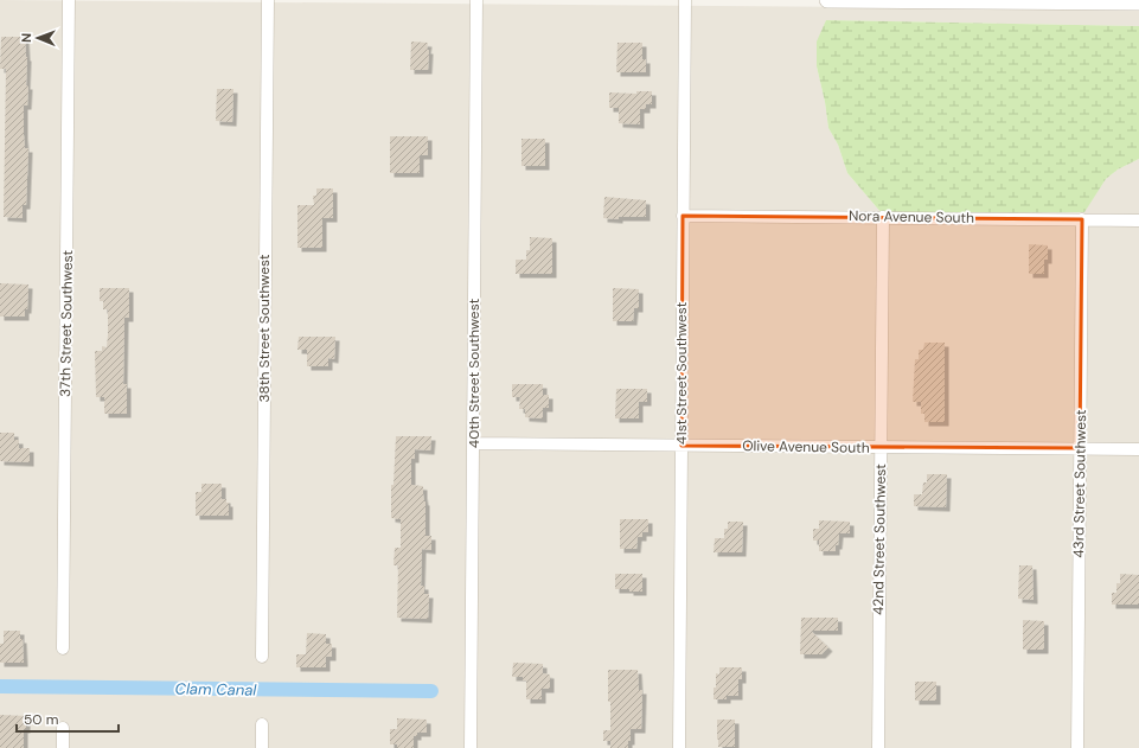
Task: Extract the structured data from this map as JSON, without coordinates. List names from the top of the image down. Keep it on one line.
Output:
{"streets":{"street":["Nora Avenue South","37th Street Southwest","38th Street Southwest","40th Street Southwest","41st Street Southwest","Olive Avenue South","43rd Street Southwest","42nd Street Southwest"]},"crossings":[["Nora Avenue South","41st Street Southwest"],["Nora Avenue South","43rd Street Southwest"],["Nora Avenue South","42nd Street Southwest"],["40th Street Southwest","Olive Avenue South"],["41st Street Southwest","Olive Avenue South"],["Olive Avenue South","43rd Street Southwest"],["Olive Avenue South","42nd Street Southwest"]],"water":["Clam Canal"],"scale_bar":"50 m","north":"left"}
